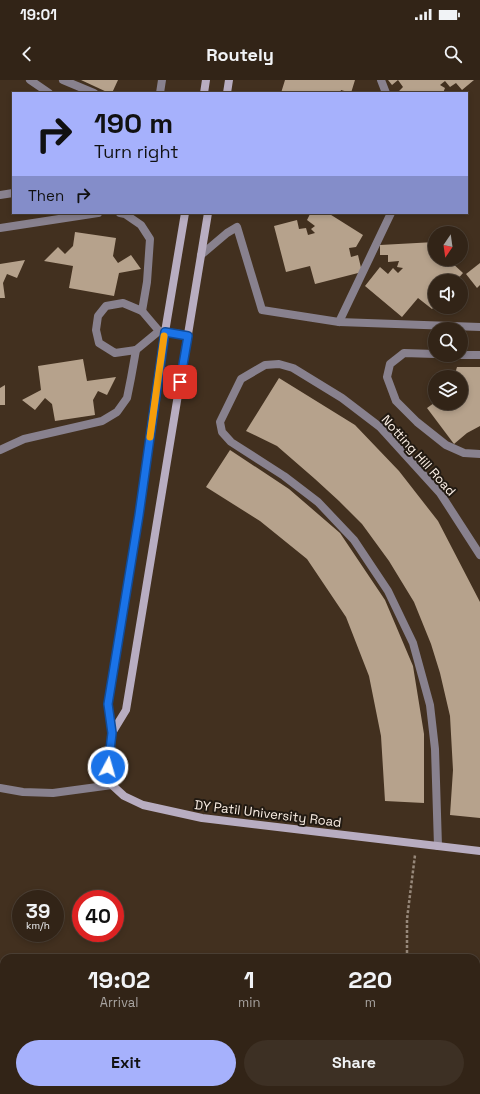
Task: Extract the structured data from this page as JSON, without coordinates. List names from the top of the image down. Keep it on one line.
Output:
{"streets":{"street":["Notting Hill Road","DY Patil University Road"]},"crossings":[["Notting Hill Road","DY Patil University Road"]],"north":"bottom","page":{"status":"19:01","header":"Routely","turn":["190 m","Turn right"],"then":"Then","speed":"39 km/h","limit":"40","eta":["19:02","Arrival","1","min","220","m"],"buttons":["Exit","Share"]}}
